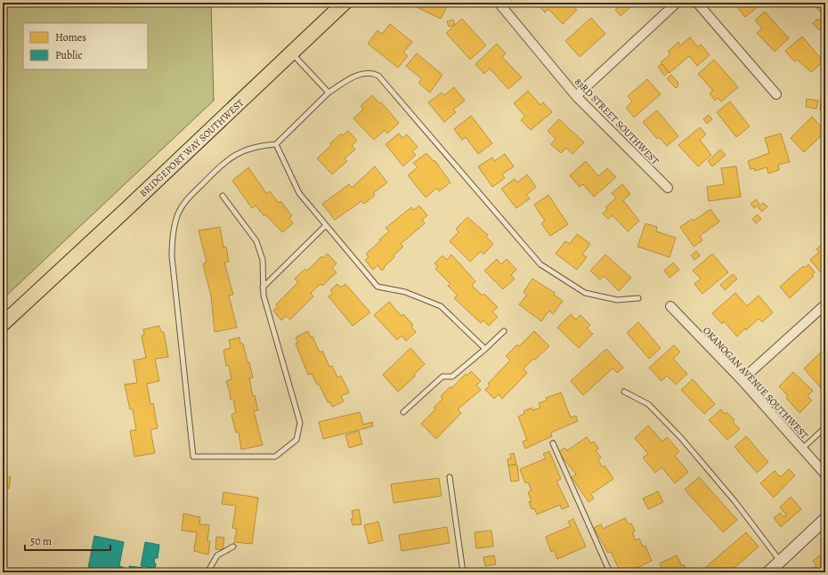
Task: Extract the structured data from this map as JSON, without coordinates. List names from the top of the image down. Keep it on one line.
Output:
{"streets":{"main road":["BRIDGEPORT WAY SOUTHWEST"],"street":["83RD STREET SOUTHWEST","OKANOGAN AVENUE SOUTHWEST"]},"legend":["Homes","Public"],"scale_bar":"50 m"}
